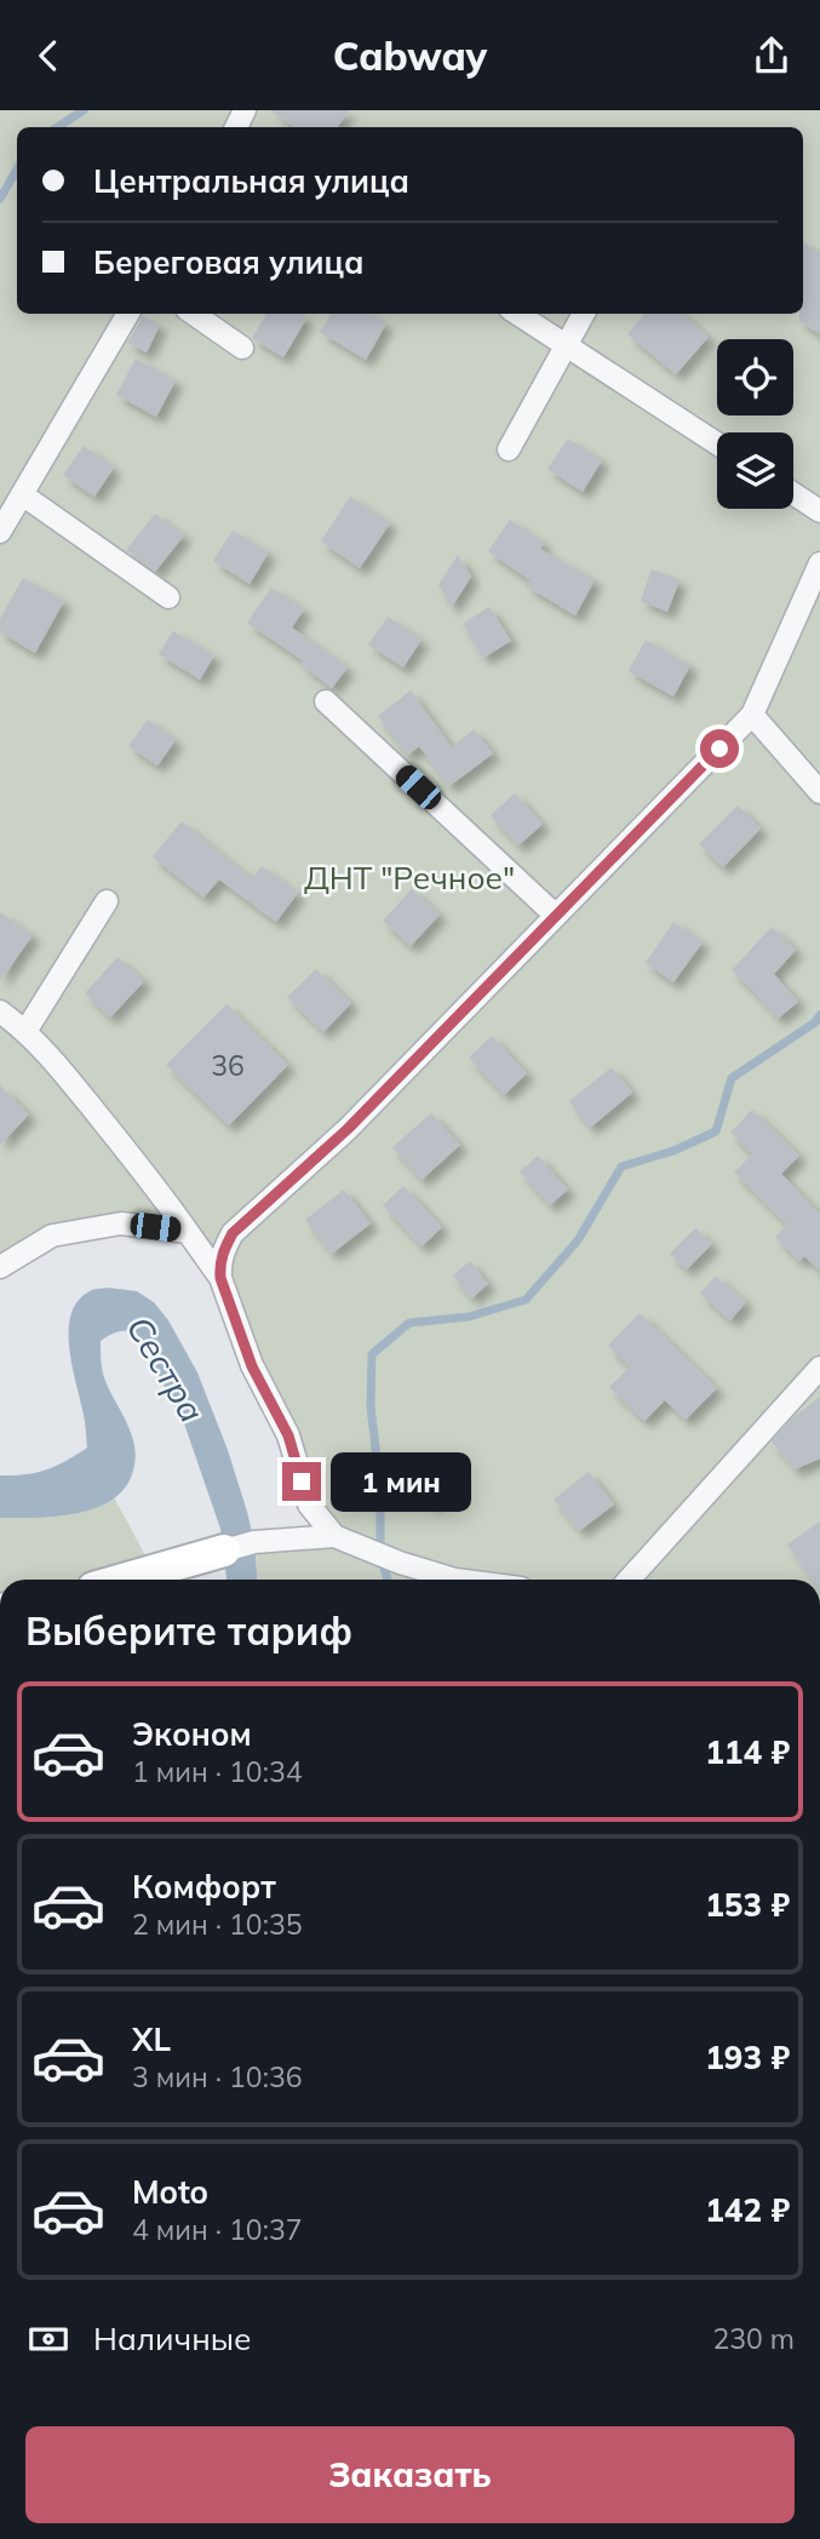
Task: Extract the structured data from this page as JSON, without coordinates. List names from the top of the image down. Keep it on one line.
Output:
{"water":["Сестра"],"parks":["ДНТ \"Речное\""],"house_numbers":["36"],"page":{"header":"Cabway","banner":["Центральная улица","Береговая улица"],"bubble":"1 мин","heading":"Выберите тариф","list":[{"name":"Эконом","note":"1 мин · 10:34","value":"114 ₽"},{"name":"Комфорт","note":"2 мин · 10:35","value":"153 ₽"},{"name":"XL","note":"3 мин · 10:36","value":"193 ₽"},{"name":"Moto","note":"4 мин · 10:37","value":"142 ₽"}],"pay":["Наличные","230 m"],"buttons":"Заказать"}}
